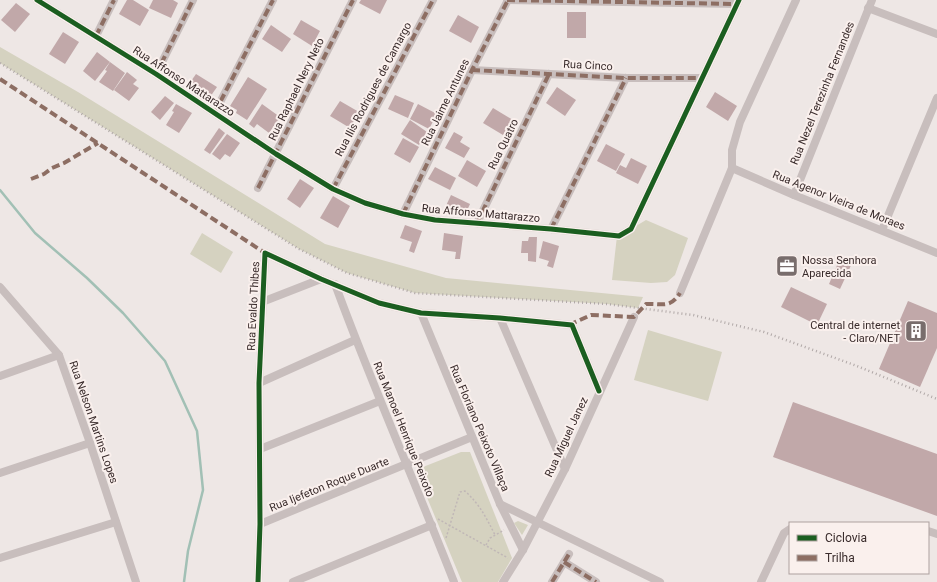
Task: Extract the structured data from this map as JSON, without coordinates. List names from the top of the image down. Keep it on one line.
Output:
{"streets":{"street":["Rua Cinco","Rua Affonso Mattarazzo","Rua Raphael Nery Neto","Rua Ilis Rodrigues de Camargo","Rua Nezel Terezinha Fernandes","Rua Jaime Antunes","Rua Quatro","Rua Agenor Vieira de Moraes","Rua Evaldo Thibes","Rua Nelson Martins Lopes","Rua Floriano Peixoto Villaça","Rua Manoel Henrique Peixoto","Rua Miguel Janez","Rua Ijefeton Roque Duarte"]},"crossings":[["Rua Cinco","Rua Affonso Mattarazzo"],["Rua Cinco","Rua Jaime Antunes"],["Rua Cinco","Rua Quatro"],["Rua Affonso Mattarazzo","Rua Raphael Nery Neto"],["Rua Affonso Mattarazzo","Rua Ilis Rodrigues de Camargo"],["Rua Affonso Mattarazzo","Rua Jaime Antunes"],["Rua Affonso Mattarazzo","Rua Quatro"],["Rua Nezel Terezinha Fernandes","Rua Agenor Vieira de Moraes"],["Rua Evaldo Thibes","Rua Floriano Peixoto Villaça"],["Rua Evaldo Thibes","Rua Manoel Henrique Peixoto"],["Rua Evaldo Thibes","Rua Miguel Janez"],["Rua Evaldo Thibes","Rua Ijefeton Roque Duarte"],["Rua Floriano Peixoto Villaça","Rua Miguel Janez"],["Rua Floriano Peixoto Villaça","Rua Ijefeton Roque Duarte"],["Rua Manoel Henrique Peixoto","Rua Ijefeton Roque Duarte"]],"places":{"office":["Nossa Senhora Aparecida"],"building":["Central de internet - Claro/NET"]},"legend":["Ciclovia","Trilha"]}
